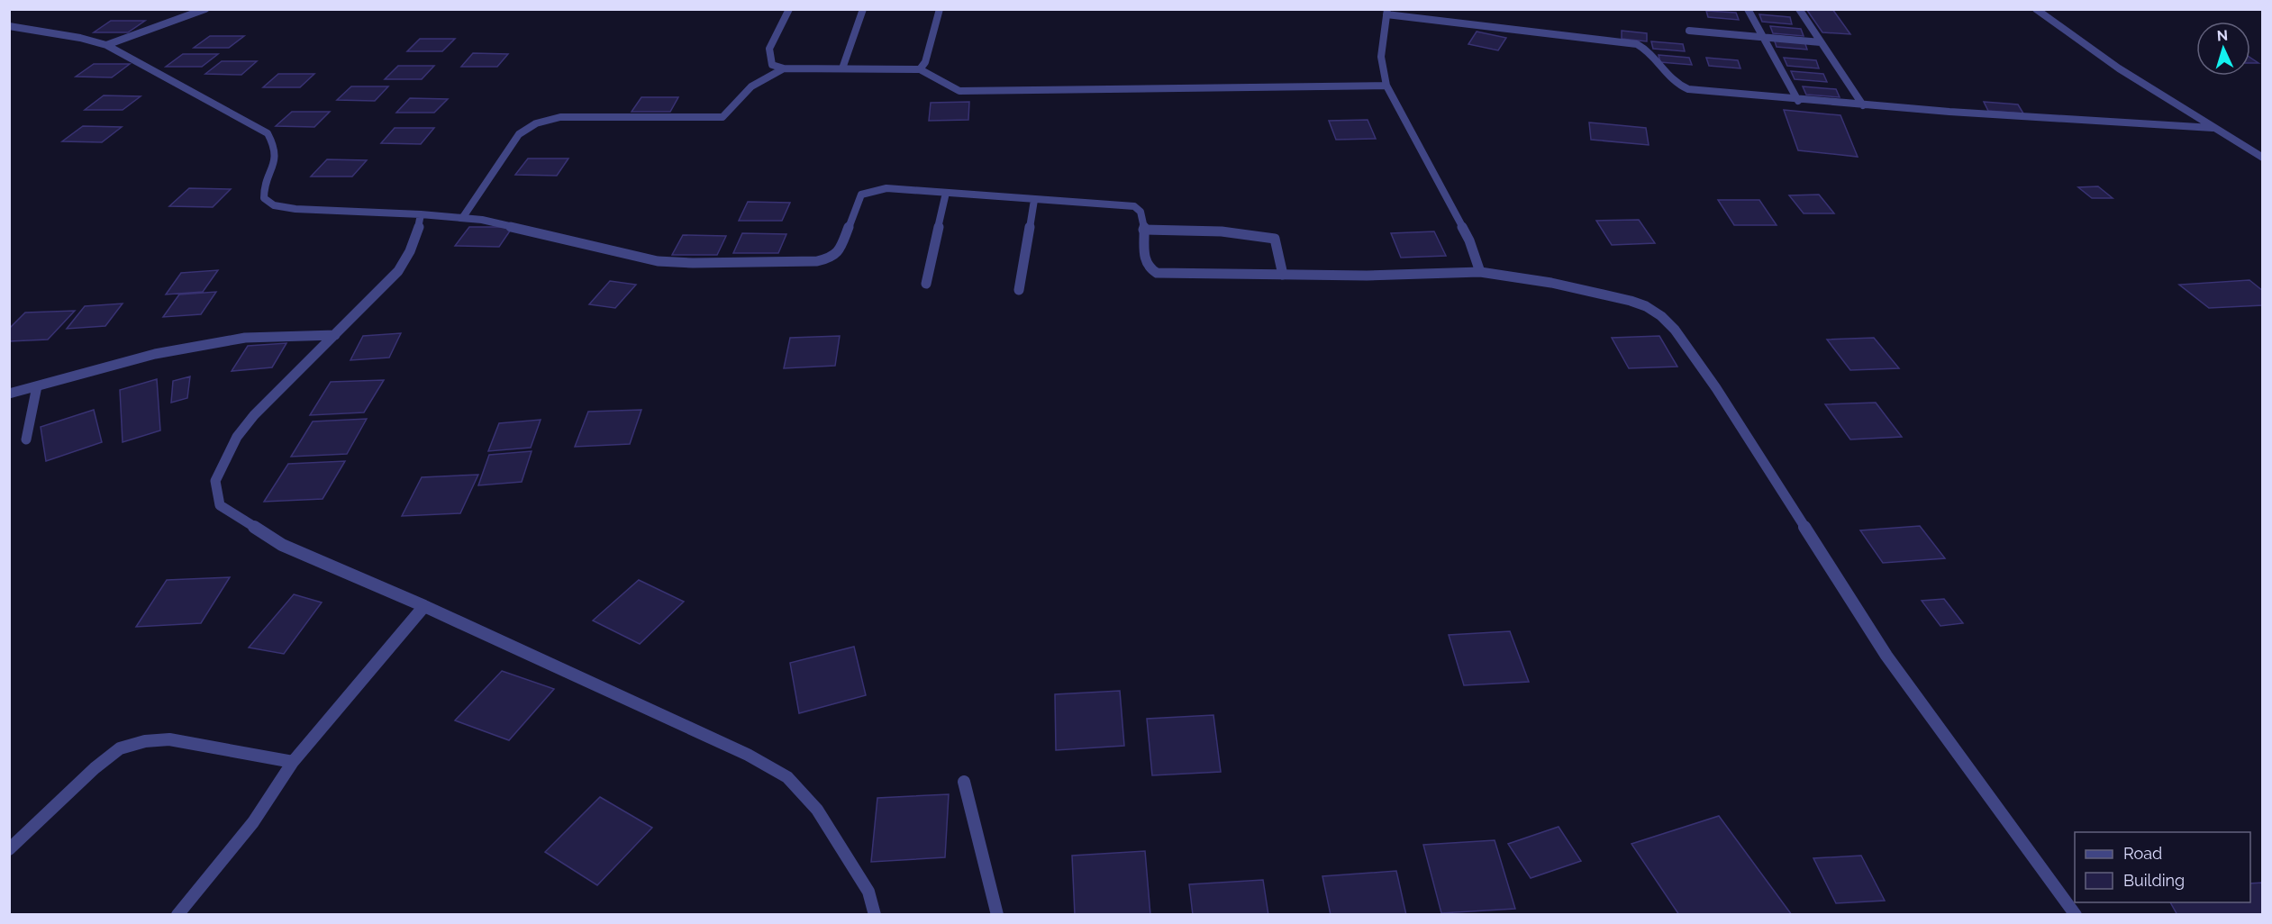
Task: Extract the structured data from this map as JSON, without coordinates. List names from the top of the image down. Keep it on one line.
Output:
{"legend":["Road","Building"],"north":"top"}
